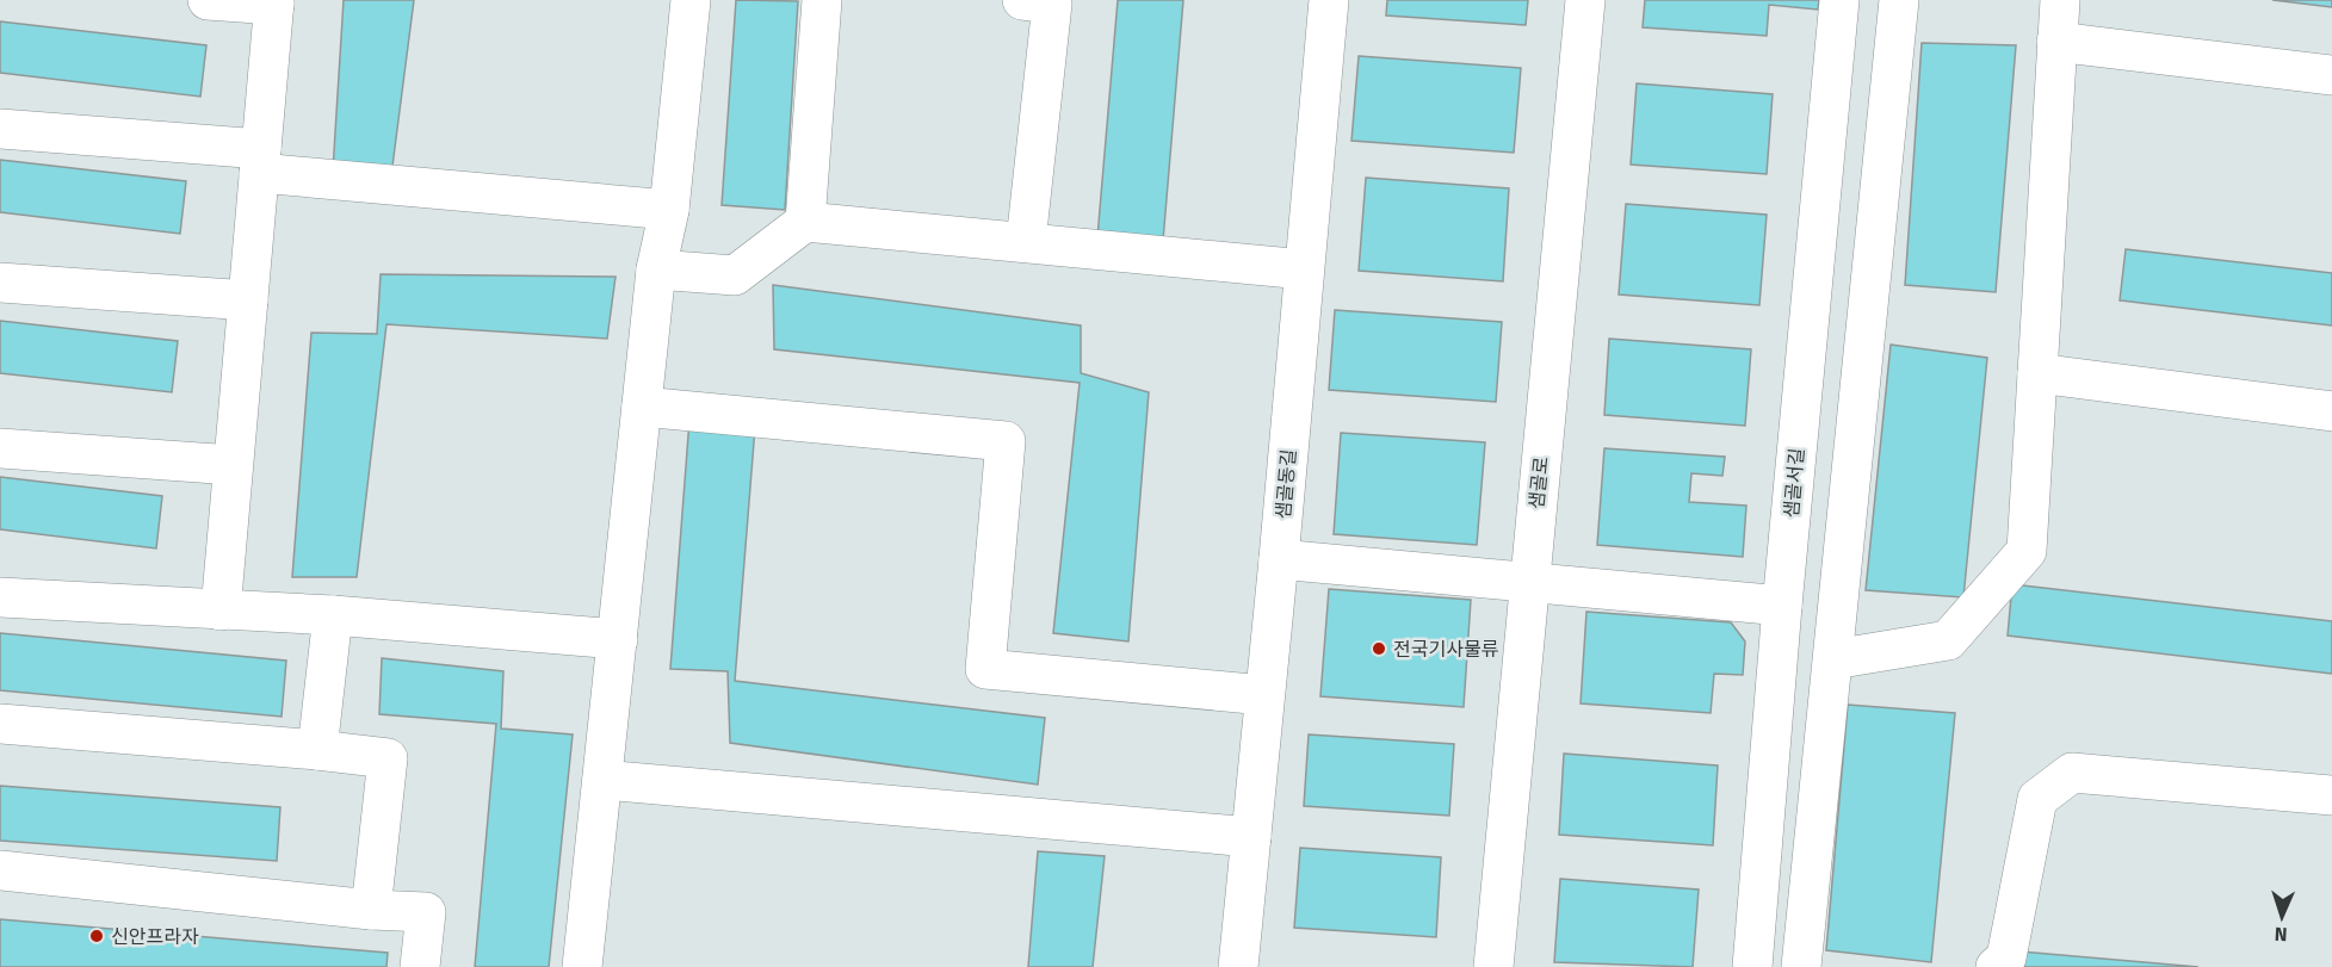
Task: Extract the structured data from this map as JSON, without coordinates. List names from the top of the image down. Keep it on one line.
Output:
{"streets":{"street":["샘골로","샘골서길","샘골동길"]},"places":["전국기사물류","신안프라자"],"north":"bottom"}
